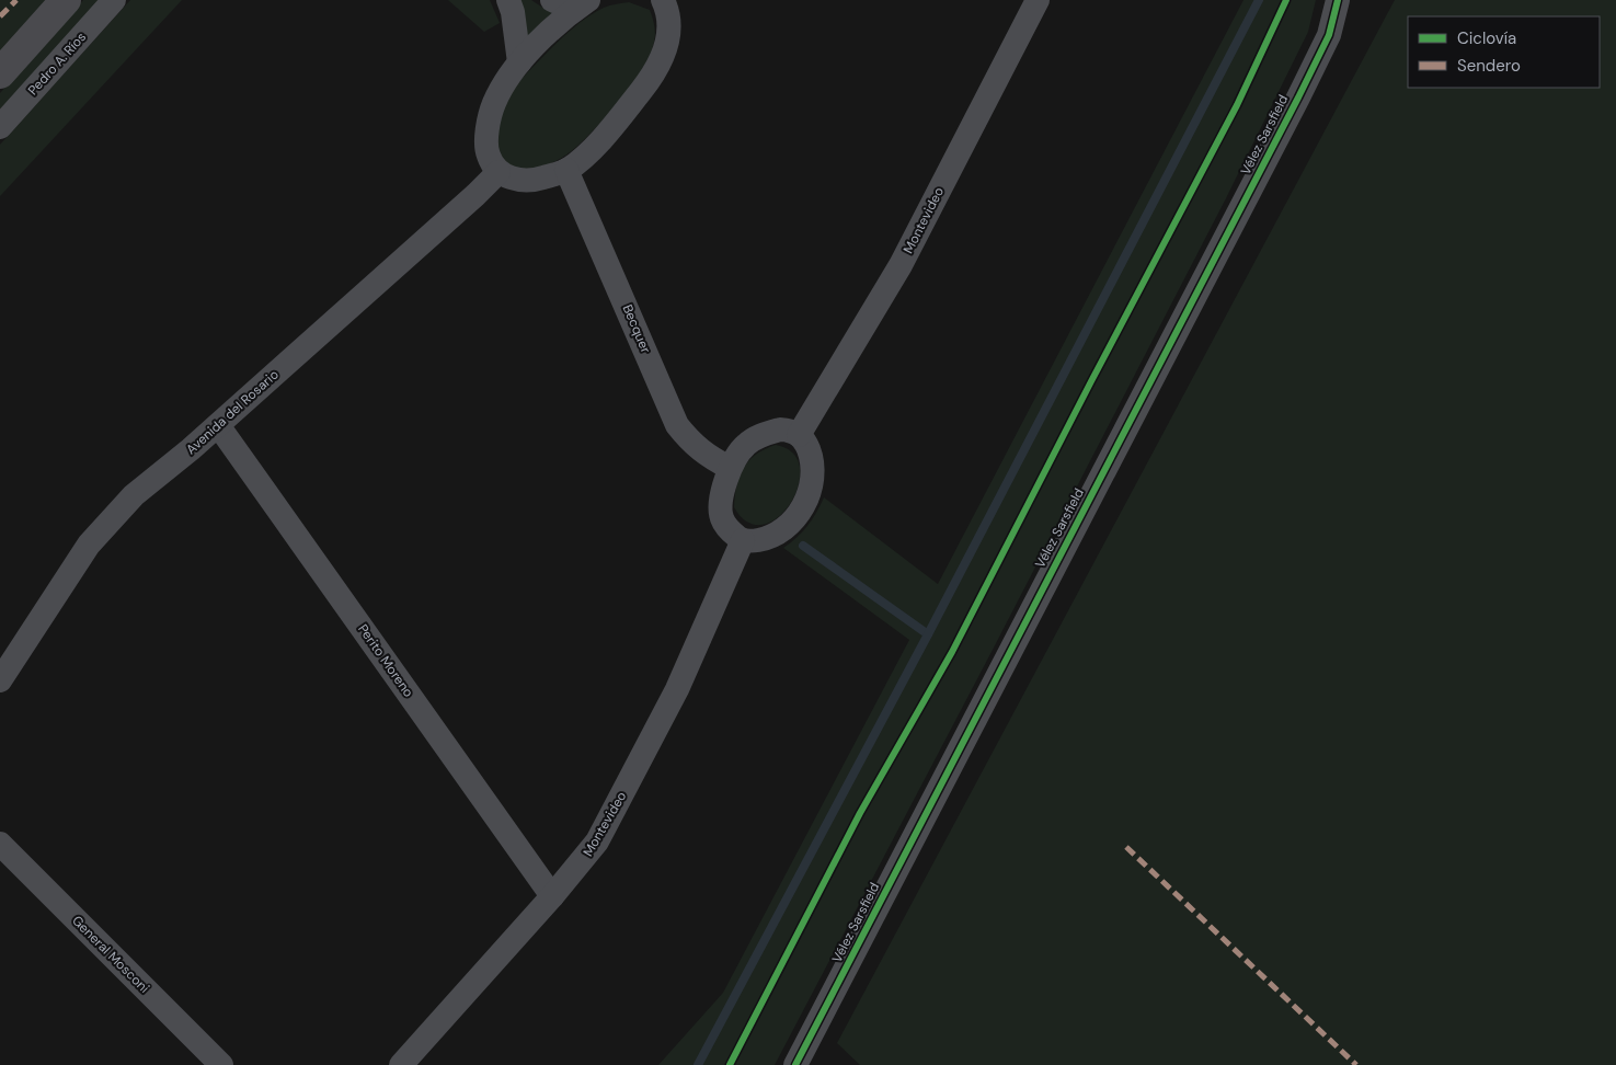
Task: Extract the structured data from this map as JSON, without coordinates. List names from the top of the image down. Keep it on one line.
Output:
{"streets":{"street":["Pedro A. Ríos","Vélez Sarsfield","Montevideo","Becquer","Avenida del Rosario","Perito Moreno","General Mosconi"]},"crossings":[["Montevideo","Becquer"],["Montevideo","Perito Moreno"],["Avenida del Rosario","Perito Moreno"]],"legend":["Ciclovía","Sendero"]}
